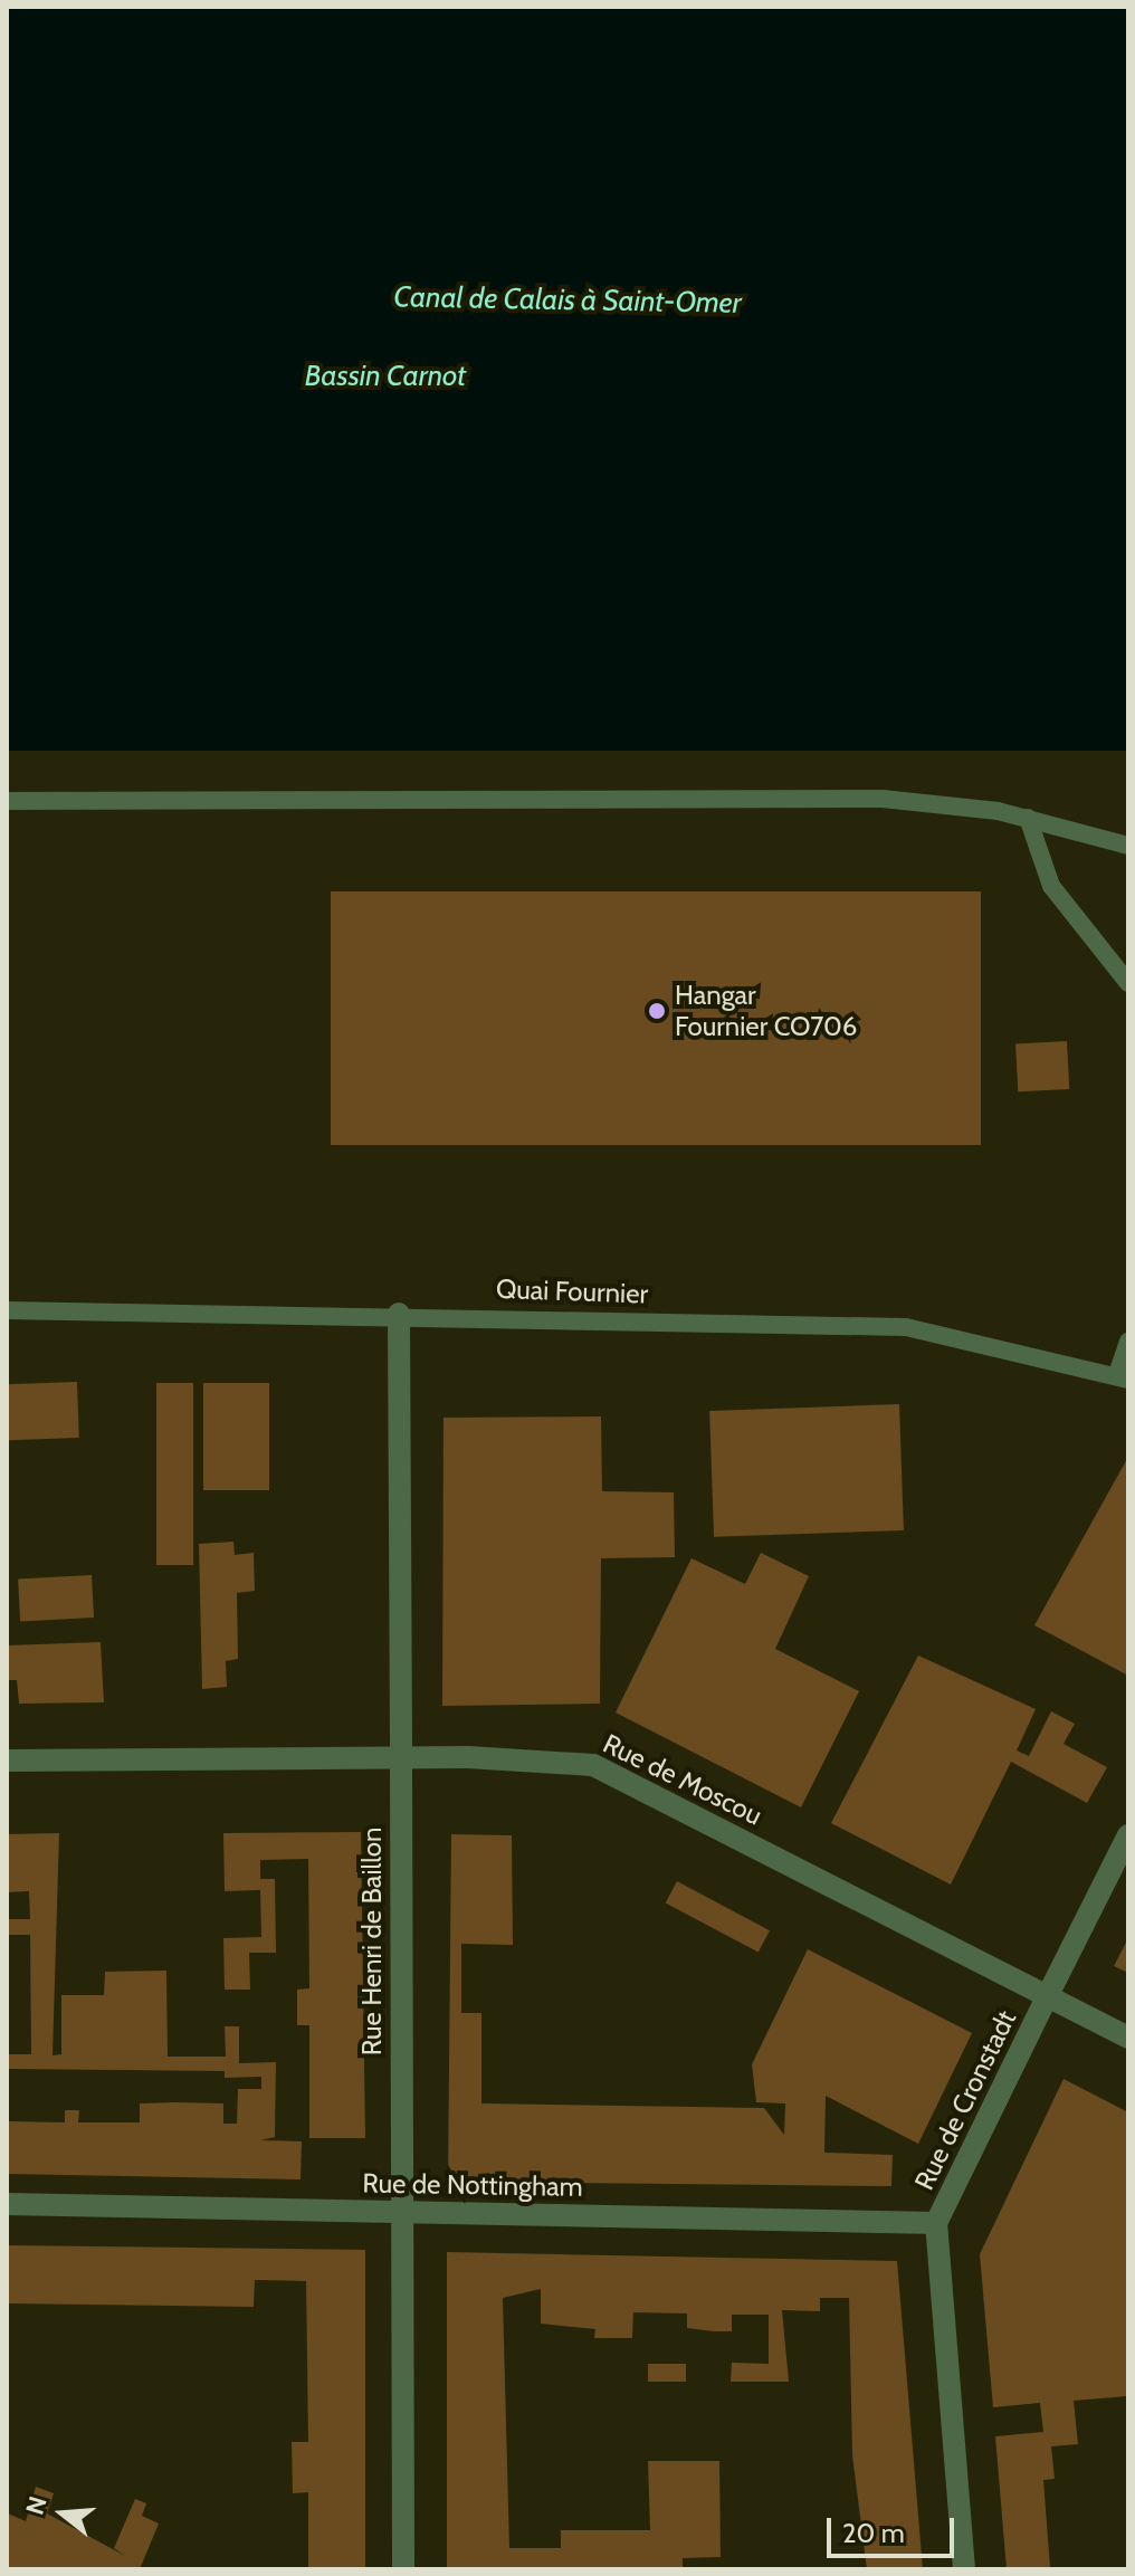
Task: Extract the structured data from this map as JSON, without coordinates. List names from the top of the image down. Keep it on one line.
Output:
{"streets":{"street":["Rue de Moscou","Rue Henri de Baillon","Rue de Cronstadt","Rue de Nottingham"],"lane":["Quai Fournier"]},"crossings":[["Quai Fournier","Rue Henri de Baillon"],["Rue de Moscou","Rue Henri de Baillon"],["Rue de Moscou","Rue de Cronstadt"],["Rue Henri de Baillon","Rue de Nottingham"],["Rue de Cronstadt","Rue de Nottingham"]],"water":["Canal de Calais à Saint-Omer","Bassin Carnot"],"places":["Hangar Fournier CO706"],"scale_bar":"20 m","north":"left"}
